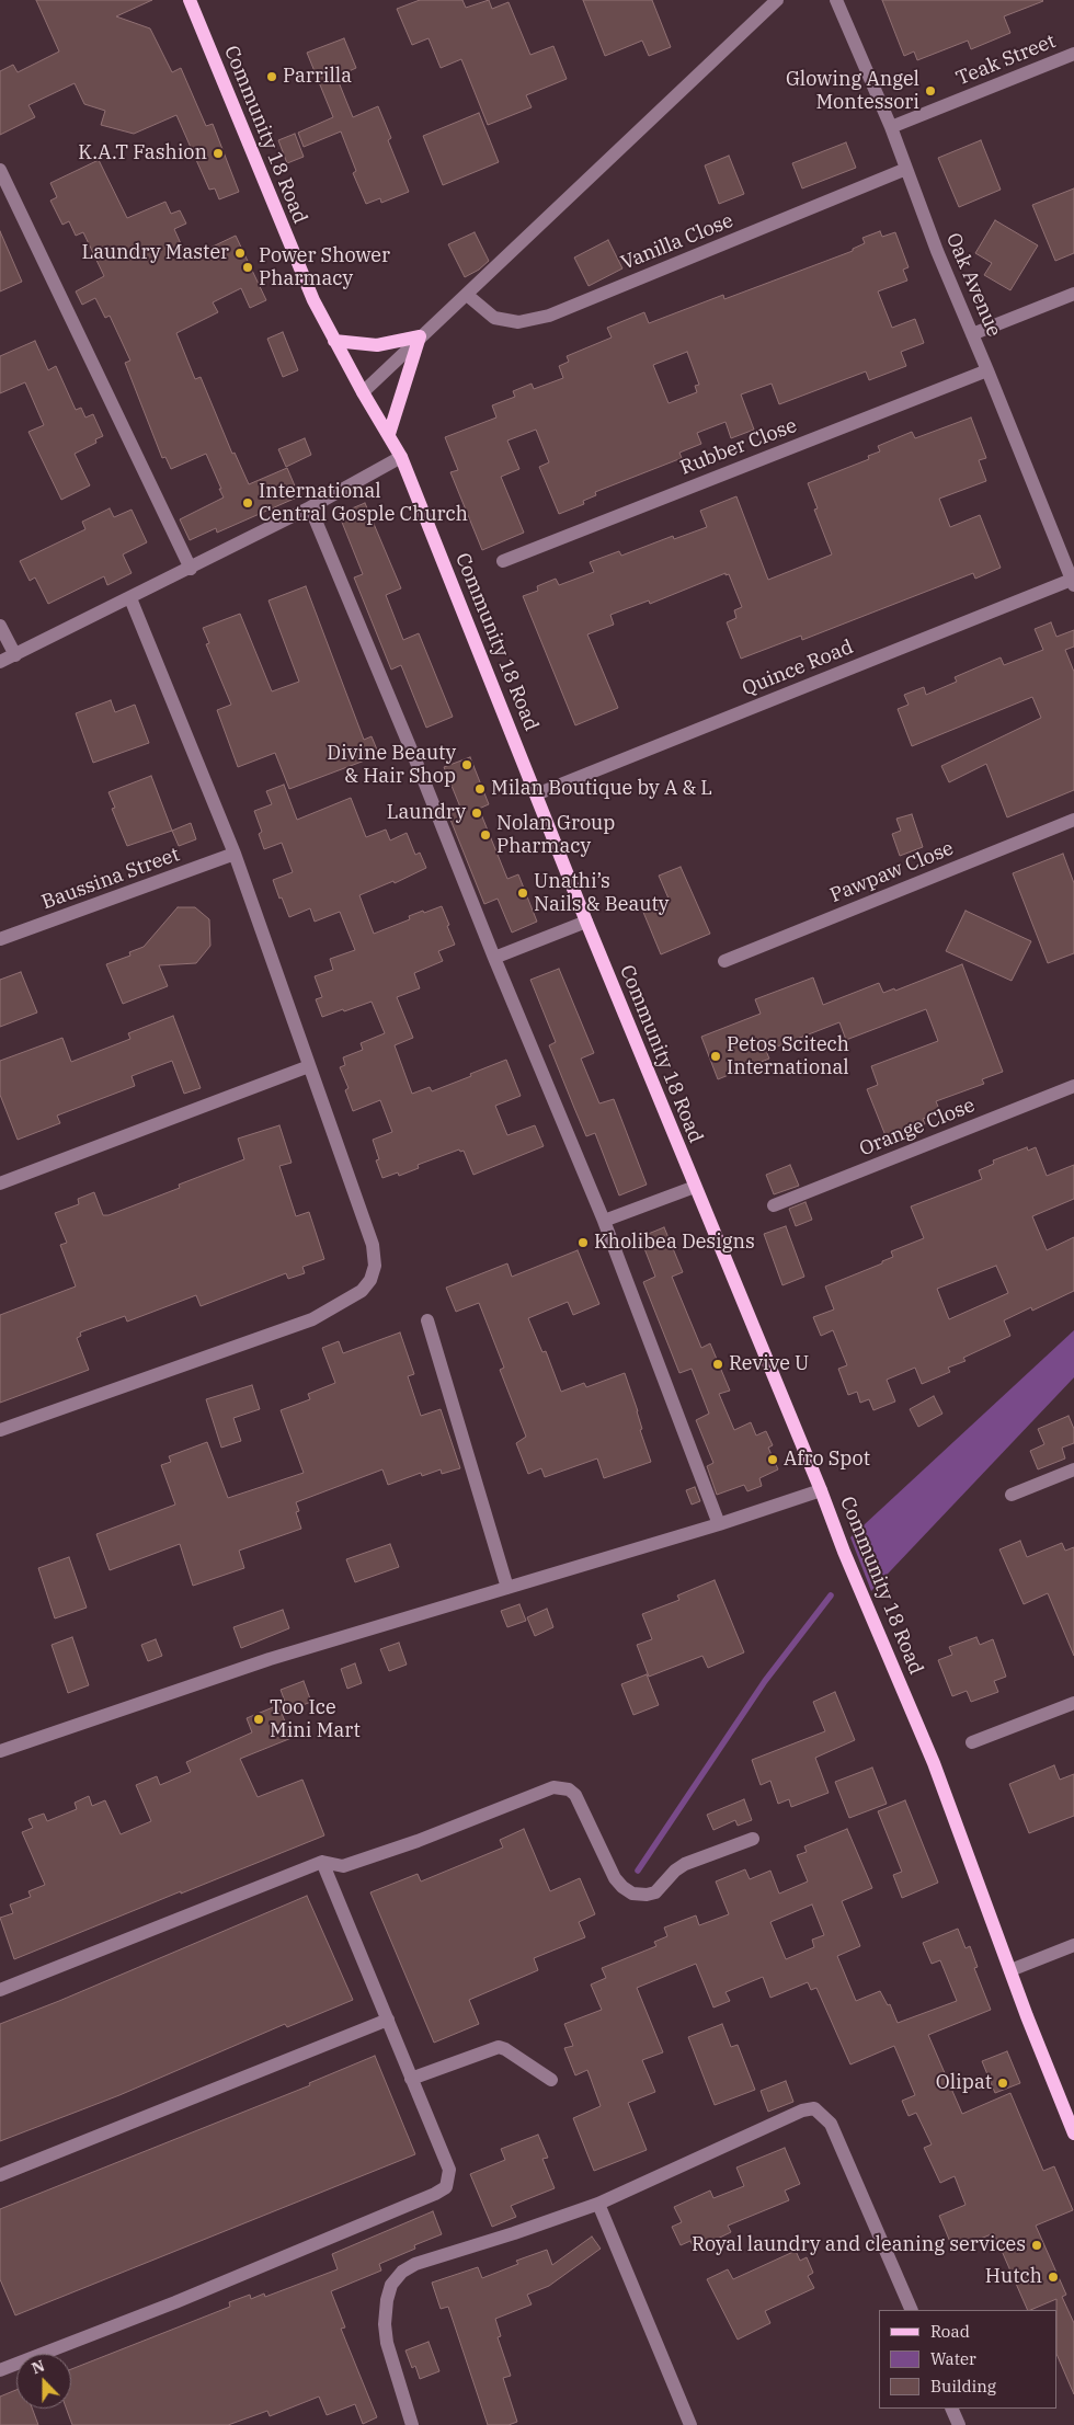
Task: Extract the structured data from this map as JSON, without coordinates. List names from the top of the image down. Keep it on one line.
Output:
{"streets":{"main road":["Community 18 Road"],"street":["Teak Street","Vanilla Close","Oak Avenue","Rubber Close","Quince Road","Pawpaw Close","Baussina Street","Orange Close"]},"crossings":[["Teak Street","Oak Avenue"],["Community 18 Road","Quince Road"],["Vanilla Close","Oak Avenue"],["Oak Avenue","Rubber Close"],["Oak Avenue","Quince Road"]],"places":["Parrilla","Glowing Angel Montessori","K.A.T Fashion","Laundry Master","Power Shower Pharmacy","International Central Gosple Church","Divine Beauty & Hair Shop","Milan Boutique by A & L","Laundry","Nolan Group Pharmacy","Unathi’s Nails & Beauty","Petos Scitech International","Kholibea Designs","Revive U","Afro Spot","Too Ice Mini Mart","Olipat","Royal laundry and cleaning services","Hutch"],"legend":["Road","Water","Building"],"north":"top"}
